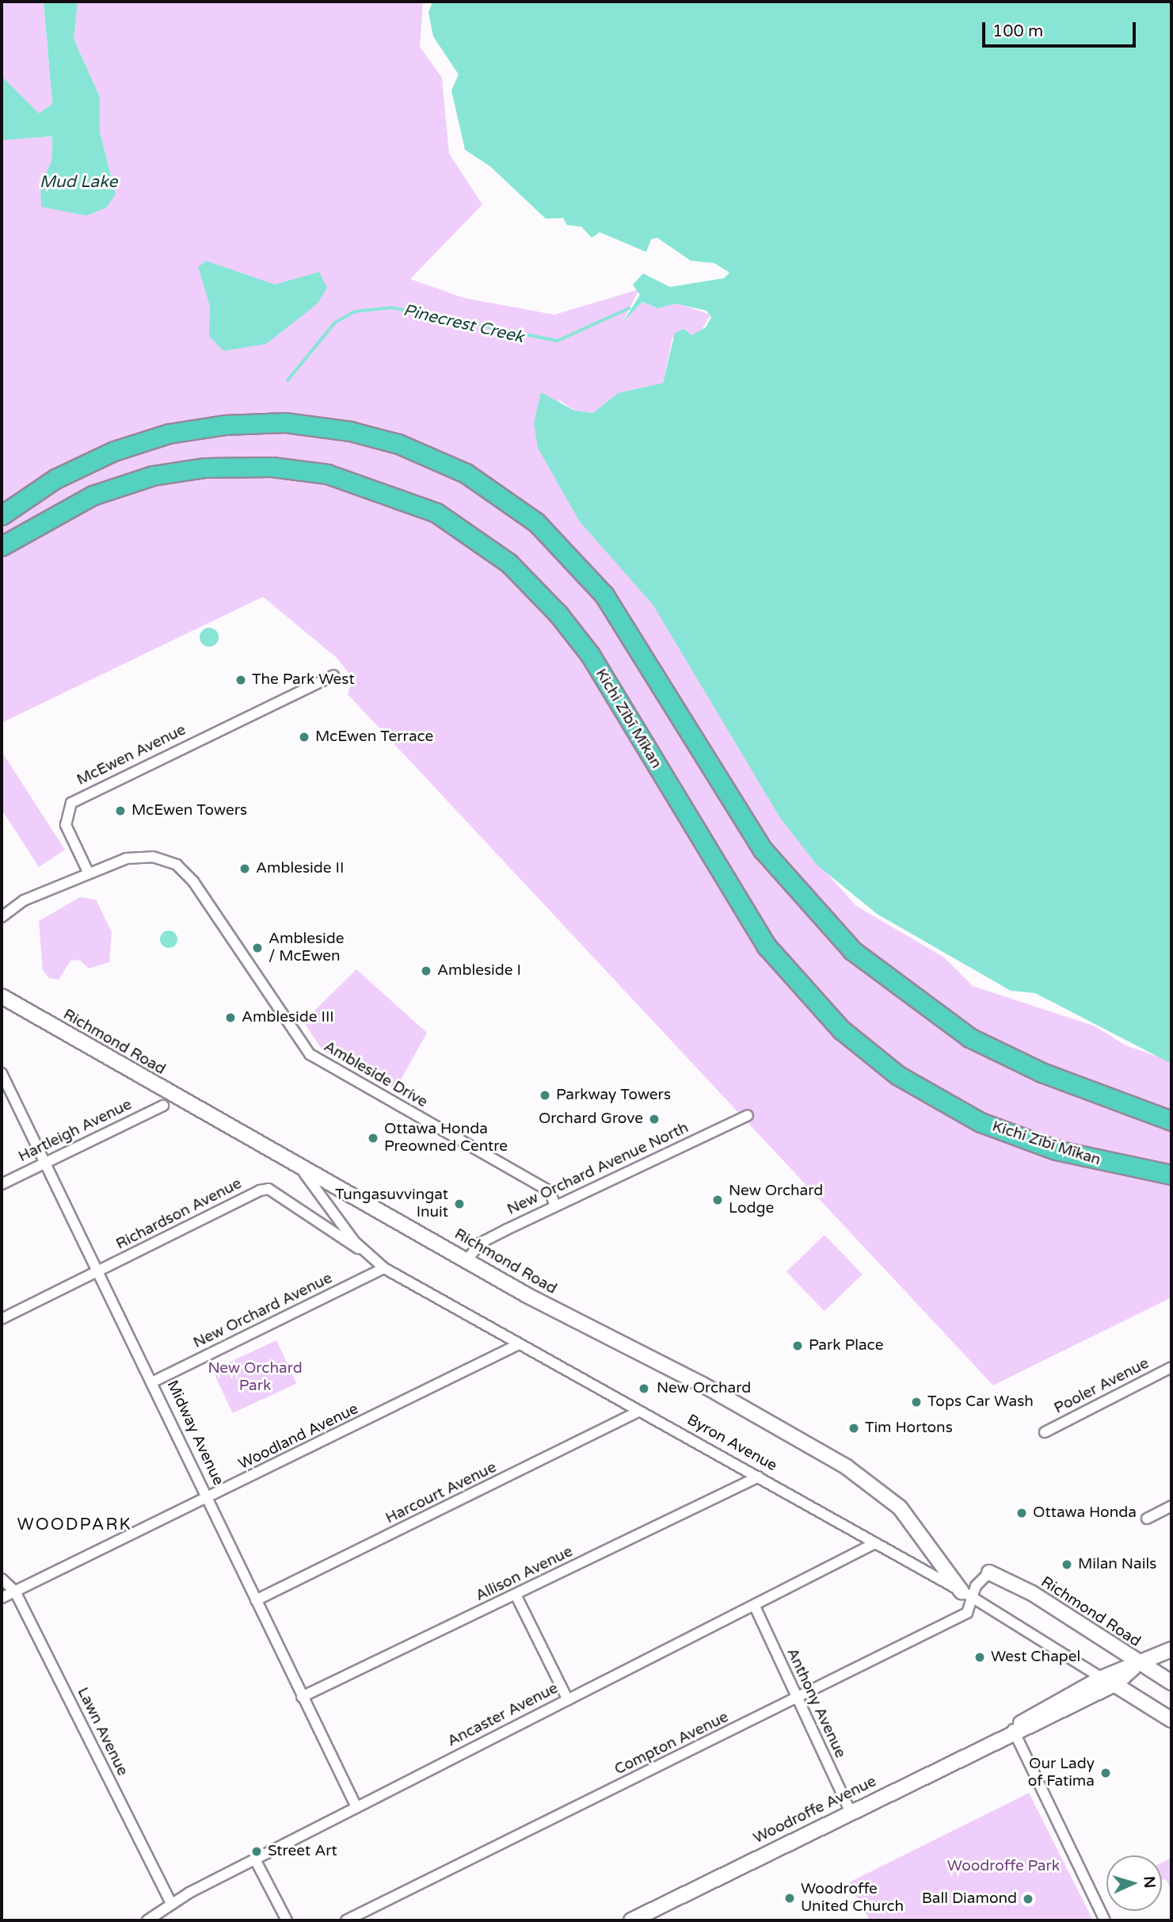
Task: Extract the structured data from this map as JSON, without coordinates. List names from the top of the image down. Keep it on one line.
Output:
{"streets":{"highway":["Kichi Zībī Mīkan"],"main road":["Richmond Road","Byron Avenue","Woodroffe Avenue"],"street":["McEwen Avenue","Ambleside Drive","Hartleigh Avenue","New Orchard Avenue North","Richardson Avenue","New Orchard Avenue","Pooler Avenue","Midway Avenue","Woodland Avenue","Harcourt Avenue","Allison Avenue","Anthony Avenue","Ancaster Avenue","Lawn Avenue","Compton Avenue"]},"crossings":[["McEwen Avenue","Ambleside Drive"],["Richmond Road","New Orchard Avenue North"],["Richmond Road","Byron Avenue"],["Richmond Road","Compton Avenue"],["Richmond Road","Woodroffe Avenue"],["Ambleside Drive","New Orchard Avenue North"],["Hartleigh Avenue","Midway Avenue"],["Richardson Avenue","Midway Avenue"],["Richardson Avenue","Byron Avenue"],["New Orchard Avenue","Midway Avenue"],["New Orchard Avenue","Byron Avenue"],["Midway Avenue","Woodland Avenue"],["Midway Avenue","Harcourt Avenue"],["Midway Avenue","Allison Avenue"],["Midway Avenue","Ancaster Avenue"],["Woodland Avenue","Byron Avenue"],["Woodland Avenue","Lawn Avenue"],["Byron Avenue","Harcourt Avenue"],["Byron Avenue","Allison Avenue"],["Byron Avenue","Ancaster Avenue"],["Byron Avenue","Compton Avenue"],["Byron Avenue","Woodroffe Avenue"],["Anthony Avenue","Ancaster Avenue"],["Anthony Avenue","Compton Avenue"],["Anthony Avenue","Woodroffe Avenue"],["Ancaster Avenue","Lawn Avenue"]],"districts":["WOODPARK"],"water":["Mud Lake","Pinecrest Creek"],"parks":["New Orchard Park","Woodroffe Park"],"places":["The Park West","McEwen Terrace","McEwen Towers","Ambleside II","Ambleside / McEwen","Ambleside I","Ambleside III","Parkway Towers","Orchard Grove","Ottawa Honda Preowned Centre","New Orchard Lodge","Tungasuvvingat Inuit","Park Place","New Orchard","Tops Car Wash","Tim Hortons","Ottawa Honda","Milan Nails","West Chapel","Our Lady of Fatima","Street Art","Woodroffe United Church","Ball Diamond"],"scale_bar":"100 m","north":"right"}
